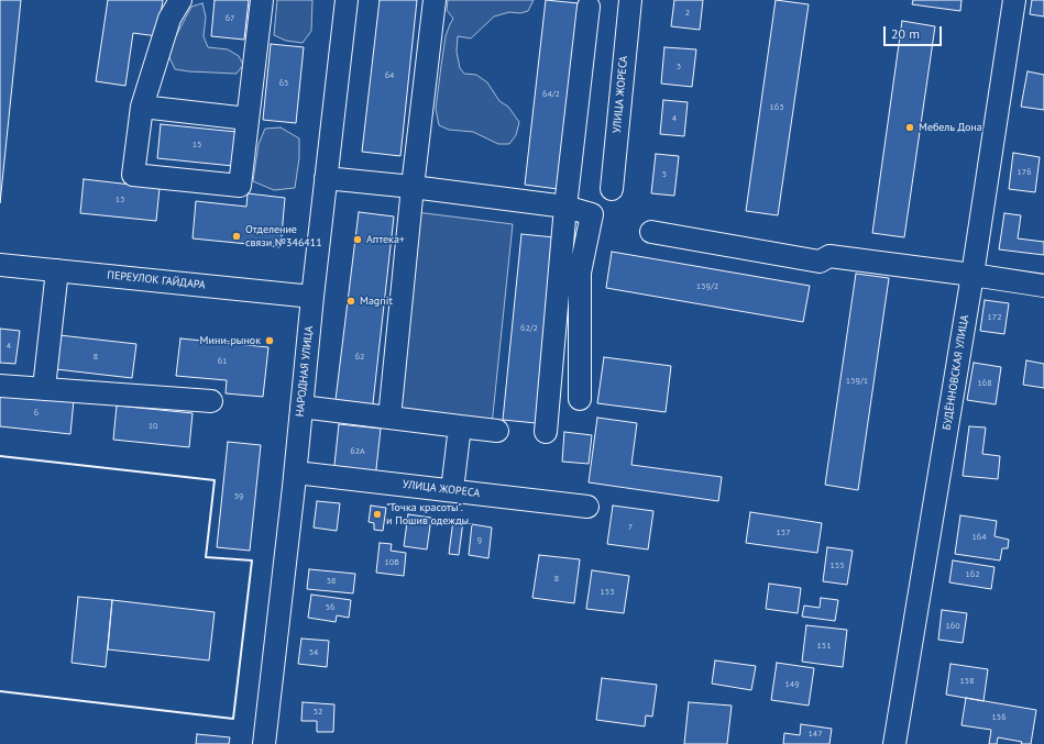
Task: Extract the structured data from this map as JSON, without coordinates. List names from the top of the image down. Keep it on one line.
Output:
{"streets":{"street":["УЛИЦА ЖОРЕСА","ПЕРЕУЛОК ГАЙДАРА","НАРОДНАЯ УЛИЦА","БУДЁННОВСКАЯ УЛИЦА"]},"crossings":[["УЛИЦА ЖОРЕСА","НАРОДНАЯ УЛИЦА"],["ПЕРЕУЛОК ГАЙДАРА","НАРОДНАЯ УЛИЦА"]],"places":["Мебель Дона","Отделение связи №346411","Аптека+","Magnit","Мини-рынок","\"Точка красоты\". и Пошив одежды."],"house_numbers":["2","67","3","64","65","64/2","163","4","15","176","5","13","159/2","172","62/2","4","8","62","61","159/1","168","6","10","62А","59","7","157","164","9","10Б","155","162","8","58","153","56","160","151","54","158","149","52","156","147"],"scale_bar":"20 m"}
